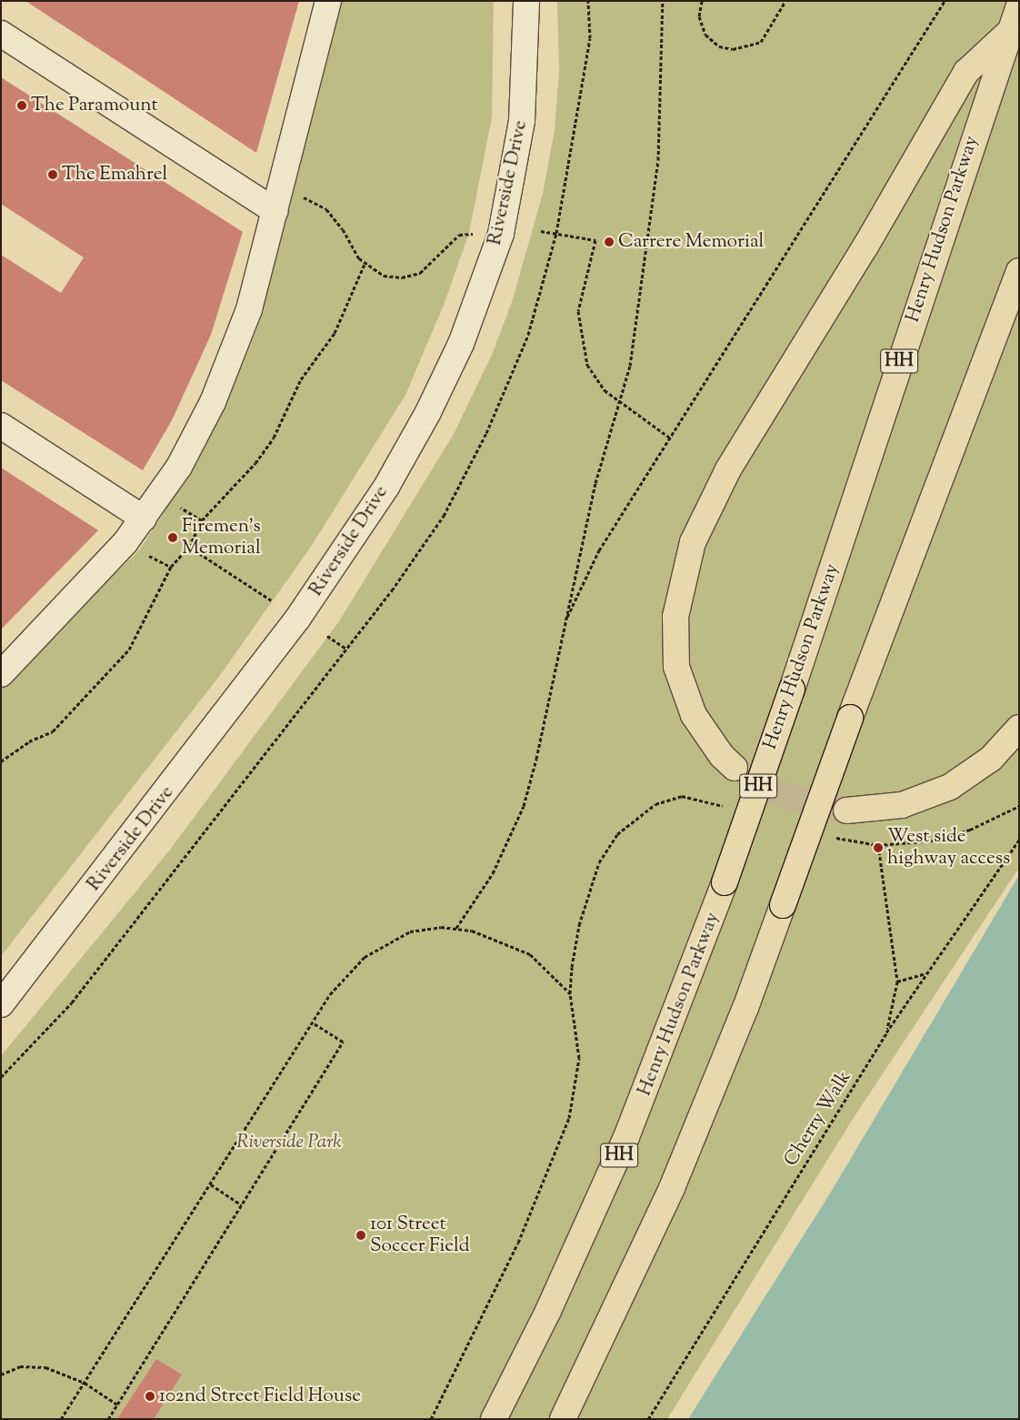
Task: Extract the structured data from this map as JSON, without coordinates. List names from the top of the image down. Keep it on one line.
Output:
{"streets":{"highway":["Henry Hudson Parkway","HH"],"street":["Riverside Drive"],"path":["Cherry Walk"]},"parks":["Riverside Park"],"places":["The Paramount","The Emahrel","Carrere Memorial","Firemen's Memorial","West side highway access","101 Street Soccer Field","102nd Street Field House"]}
